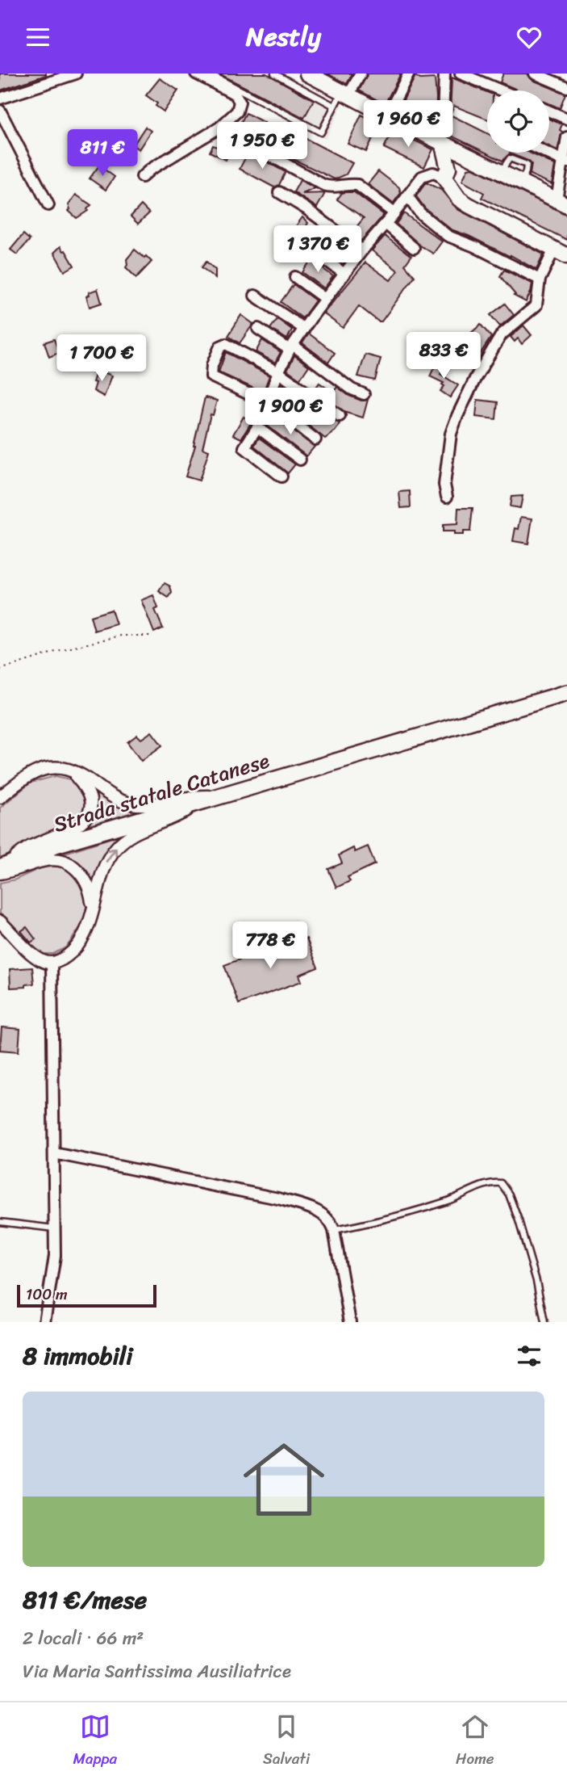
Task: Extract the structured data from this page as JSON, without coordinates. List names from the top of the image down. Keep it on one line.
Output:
{"streets":{"main road":["Strada statale Catanese"]},"scale_bar":"100 m","page":{"header":"Nestly","price":["1 960 €","1 950 €","811 €","1 370 €","833 €","1 700 €","1 900 €","778 €"],"scale":"100 m","heading":"8 immobili","list":[{"name":"811 €/mese","note":"2 locali · 66 m² · Via Maria Santissima Ausiliatrice"}],"tabs":["Mappa","Salvati","Home"]}}
